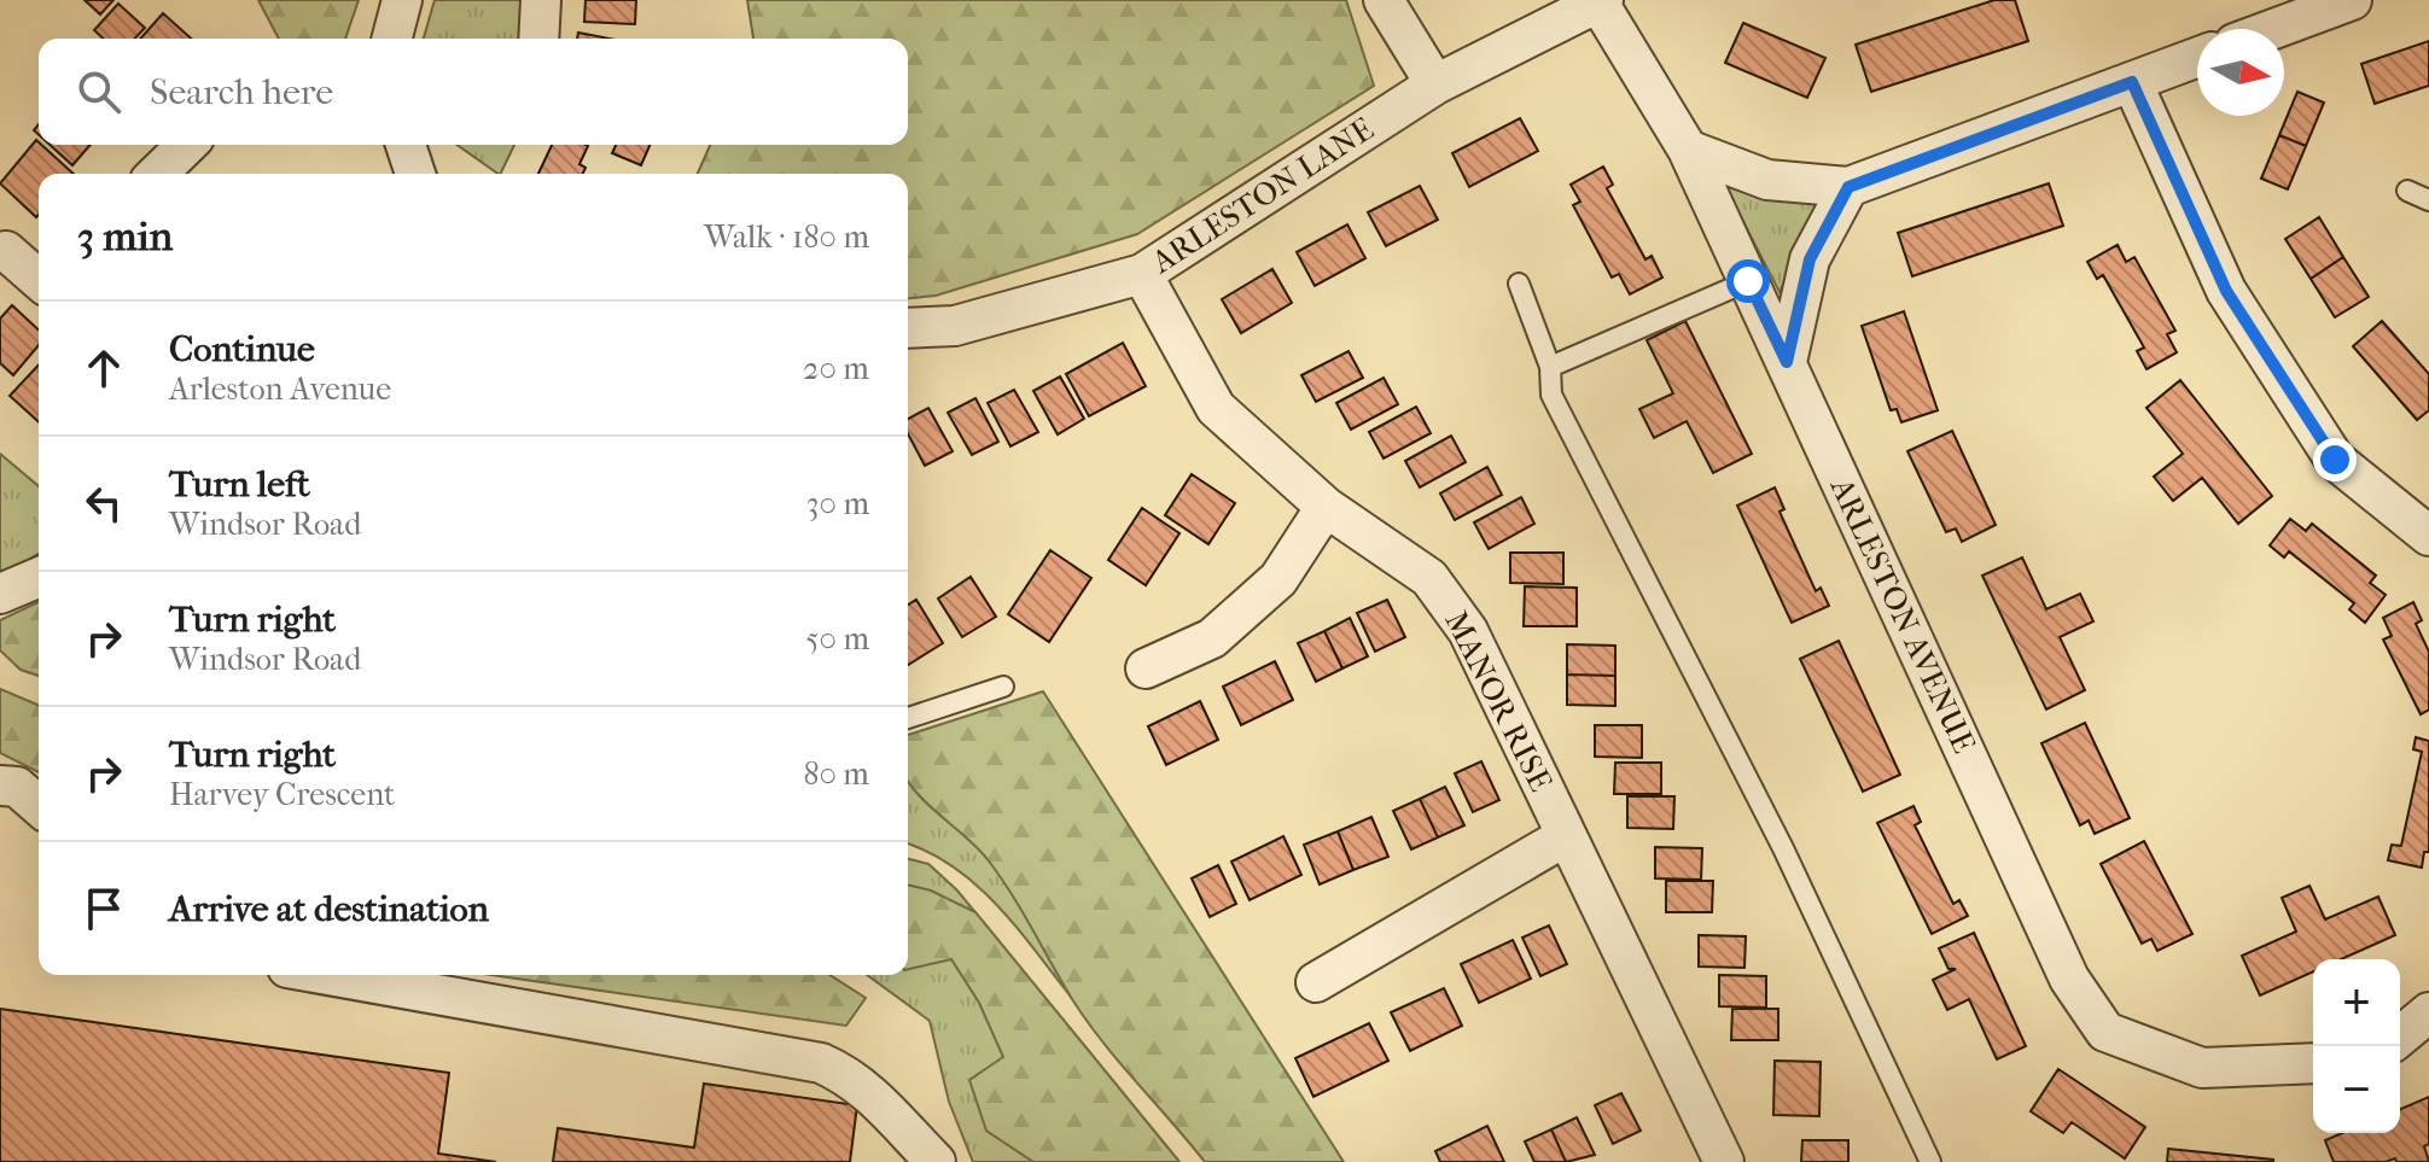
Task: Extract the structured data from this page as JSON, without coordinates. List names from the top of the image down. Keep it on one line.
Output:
{"streets":{"street":["ARLESTON LANE","ARLESTON AVENUE","MANOR RISE"]},"crossings":[["ARLESTON LANE","ARLESTON AVENUE"],["ARLESTON LANE","MANOR RISE"]],"north":"right","page":{"search":"Search here","heading":["3 min","Walk · 180 m"],"list":[["Continue","Arleston Avenue","20 m"],["Turn left","Windsor Road","30 m"],["Turn right","Windsor Road","50 m"],["Turn right","Harvey Crescent","80 m"],"Arrive at destination"],"map_buttons":["+","−"]}}
